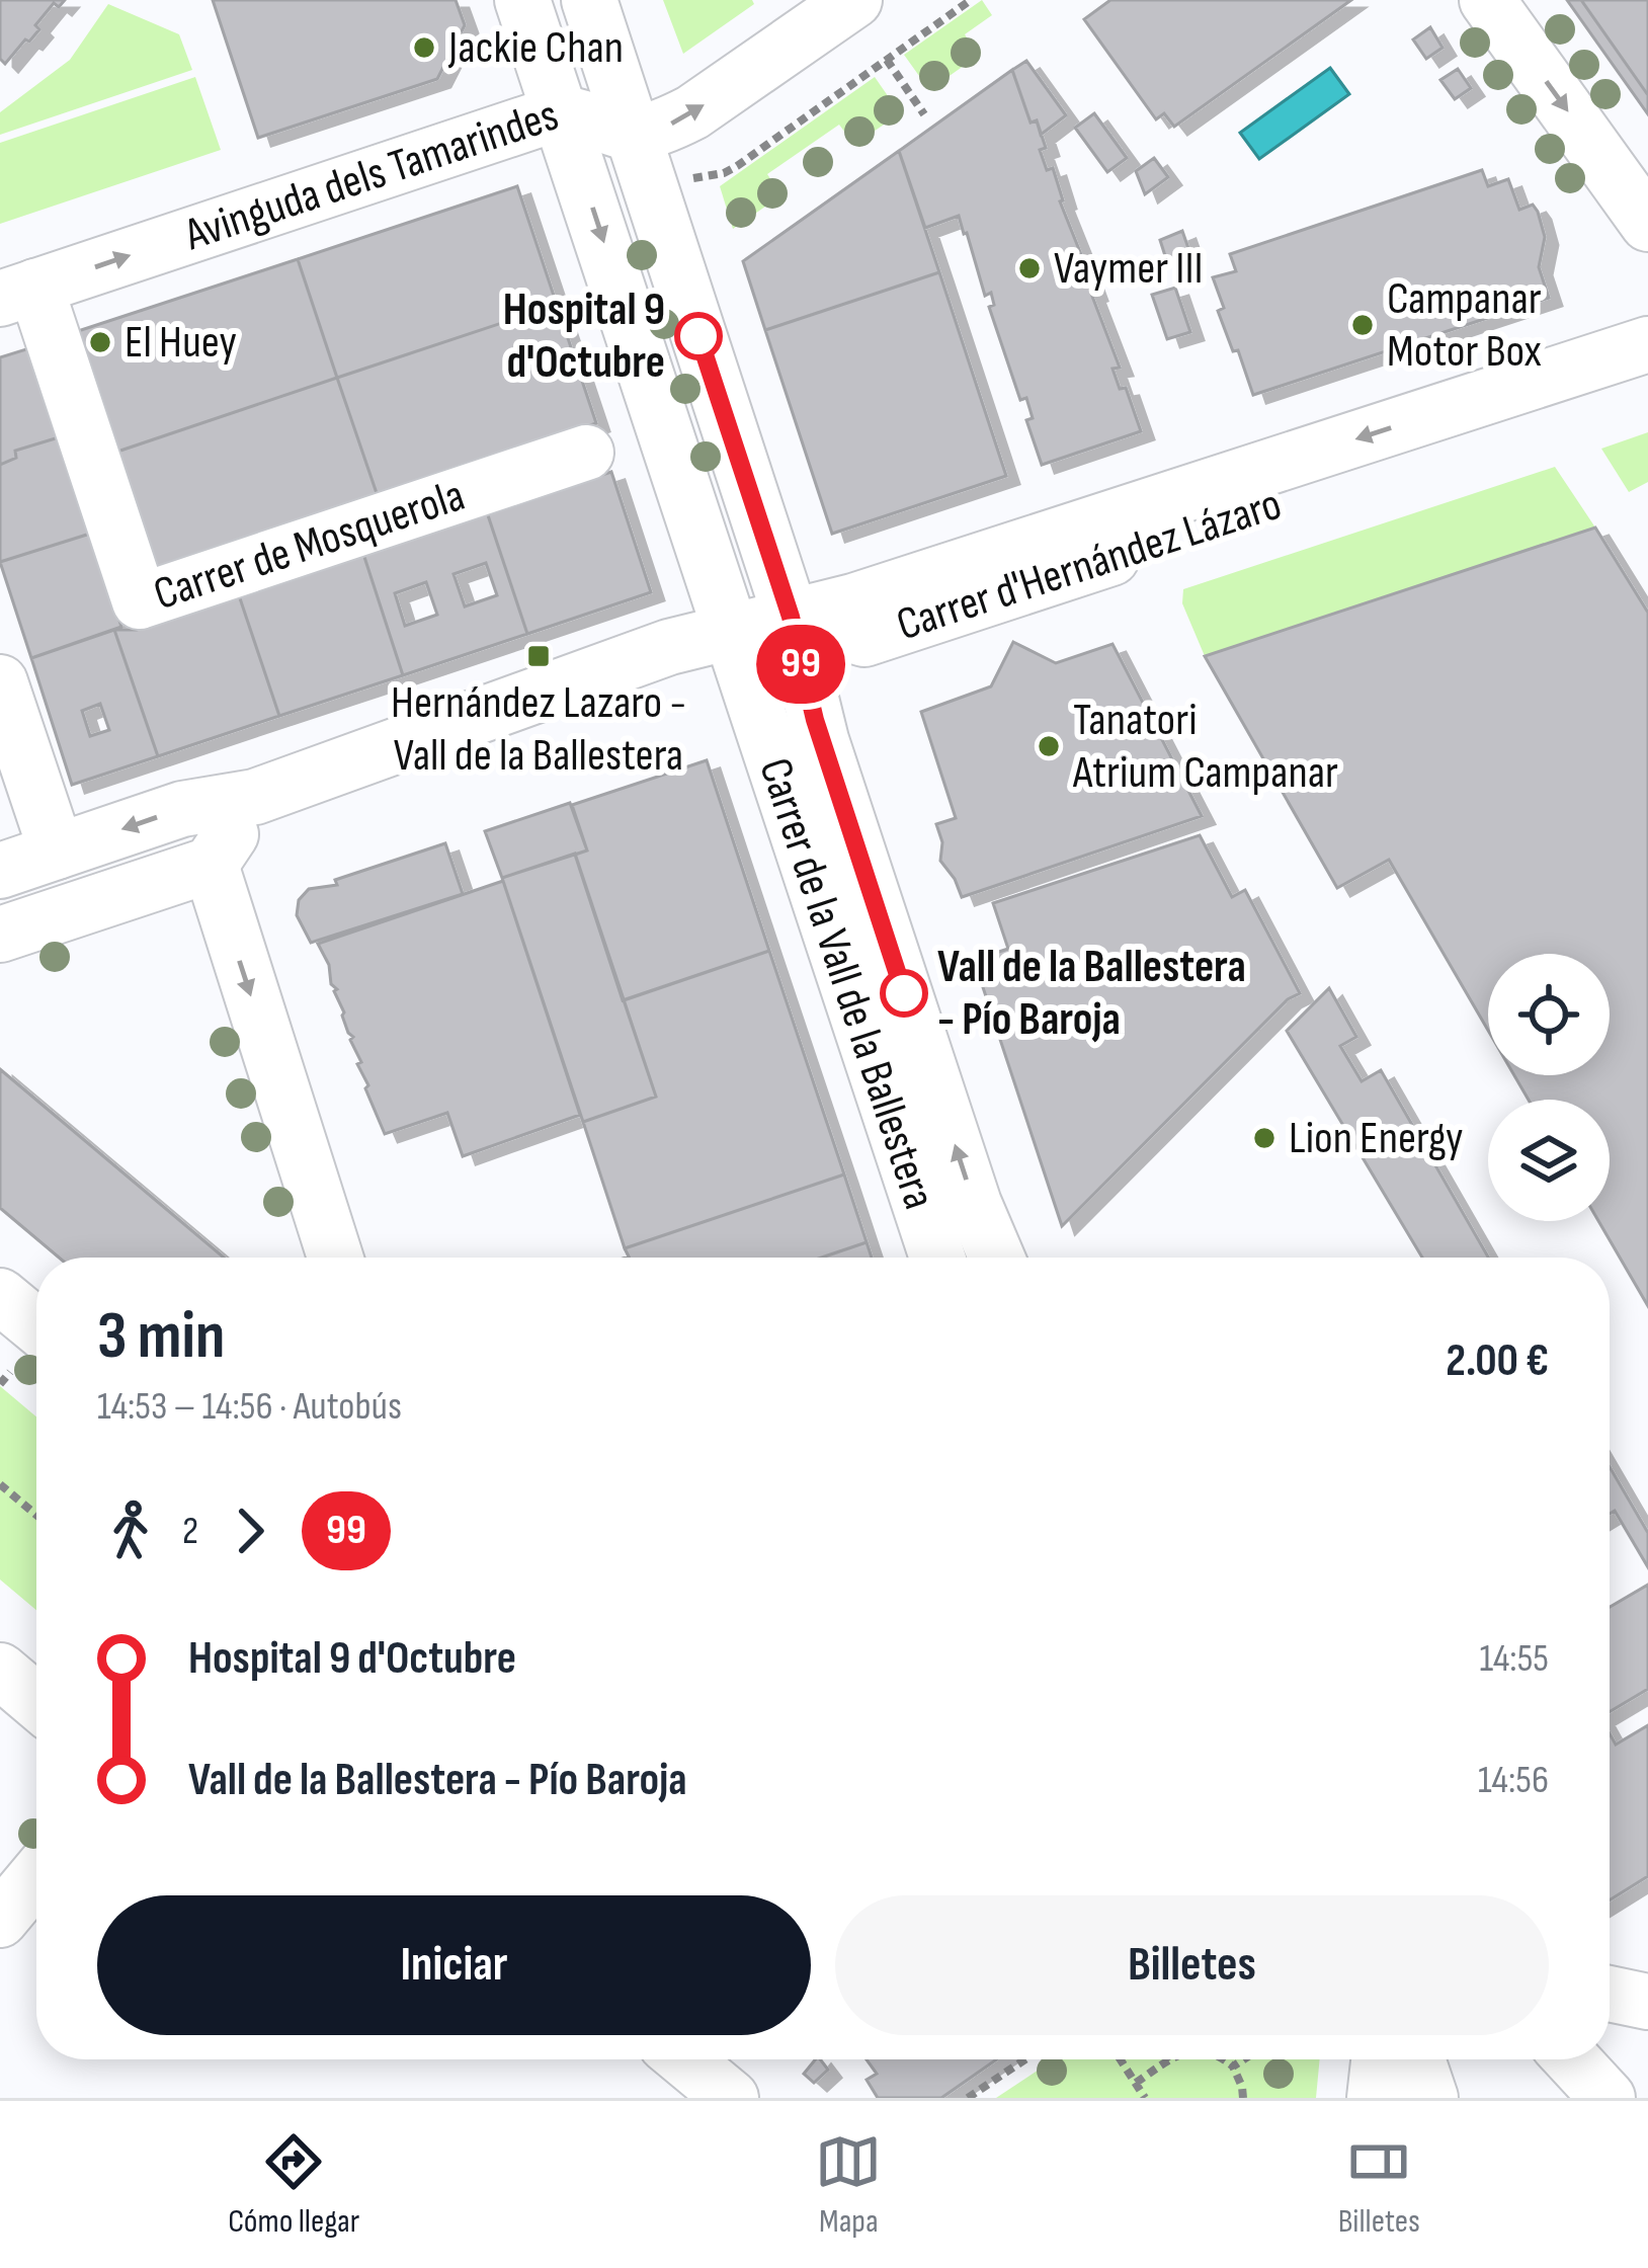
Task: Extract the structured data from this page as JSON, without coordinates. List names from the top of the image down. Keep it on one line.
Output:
{"streets":{"street":["Avinguda dels Tamarindes","Carrer de Mosquerola","Carrer d'Hernández Lázaro","Carrer de la Vall de la Ballestera"]},"crossings":[["Avinguda dels Tamarindes","Carrer de Mosquerola"],["Avinguda dels Tamarindes","Carrer de la Vall de la Ballestera"],["Carrer d'Hernández Lázaro","Carrer de la Vall de la Ballestera"]],"one_way":["Avinguda dels Tamarindes"],"places":{"other":["Jackie Chan","Vaymer III","Campanar Motor Box","Hospital 9 d'Octubre","El Huey","Tanatori Atrium Campanar","Vall de la Ballestera - Pío Baroja","Lion Energy"],"transit":["Hernández Lazaro - Vall de la Ballestera"]},"lines":["bus line 99"],"page":{"on_map":"99","heading":["3 min","14:53 – 14:56 · Autobús","2.00 €"],"legs":["2","99"],"list":[{"name":"Hospital 9 d'Octubre","value":"14:55"},{"name":"Vall de la Ballestera - Pío Baroja","value":"14:56"}],"buttons":["Iniciar","Billetes"],"tabs":["Cómo llegar","Mapa","Billetes"]}}
